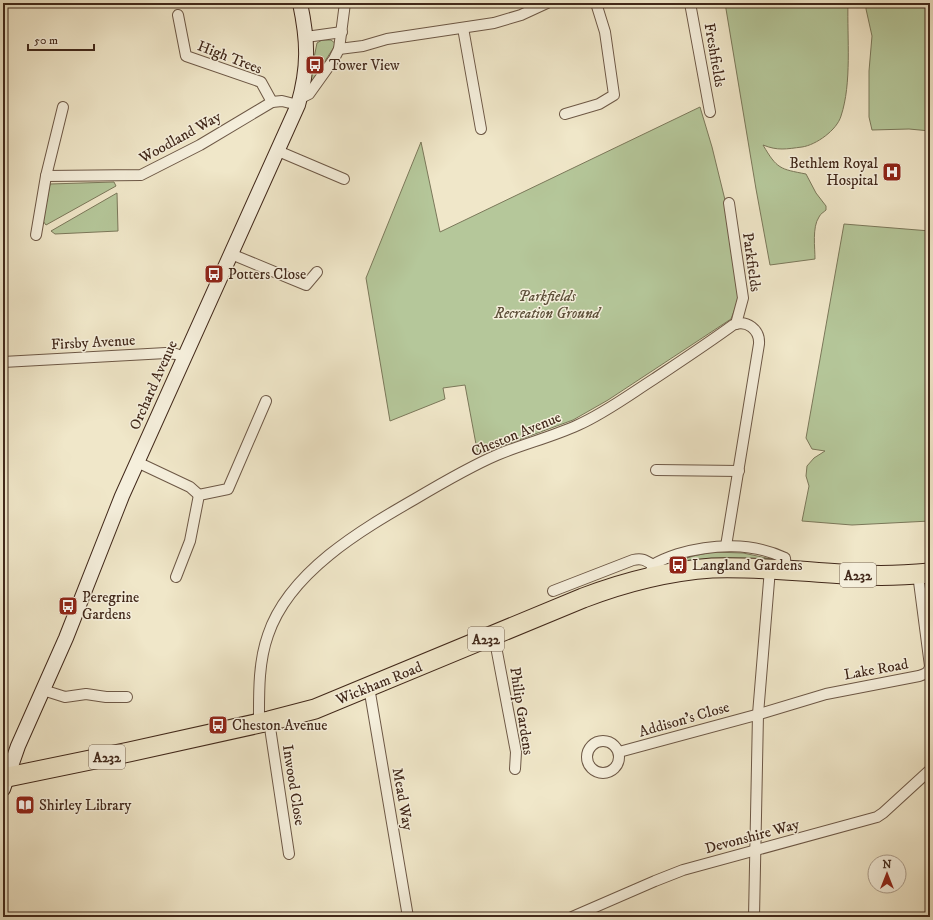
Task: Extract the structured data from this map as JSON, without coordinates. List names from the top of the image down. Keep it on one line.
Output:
{"streets":{"highway":["A232","Wickham Road"],"street":["Freshfields","High Trees","Woodland Way","Parkfields","Firsby Avenue","Orchard Avenue","Cheston Avenue","Lake Road","Philip Gardens","Addison's Close","Inwood Close","Mead Way","Devonshire Way"]},"crossings":[["High Trees","Woodland Way"],["Parkfields","Cheston Avenue"],["Firsby Avenue","Orchard Avenue"],["Orchard Avenue","Wickham Road"],["Cheston Avenue","Wickham Road"],["Cheston Avenue","Inwood Close"],["Lake Road","Wickham Road"],["Lake Road","Addison's Close"],["Wickham Road","Philip Gardens"],["Wickham Road","Inwood Close"],["Wickham Road","Mead Way"]],"parks":["Parkfields Recreation Ground"],"places":{"bus stop":["Tower View","Potters Close","Langland Gardens","Peregrine Gardens","Cheston Avenue"],"hospital":["Bethlem Royal Hospital"],"library":["Shirley Library"]},"scale_bar":"50 m","north":"top"}
